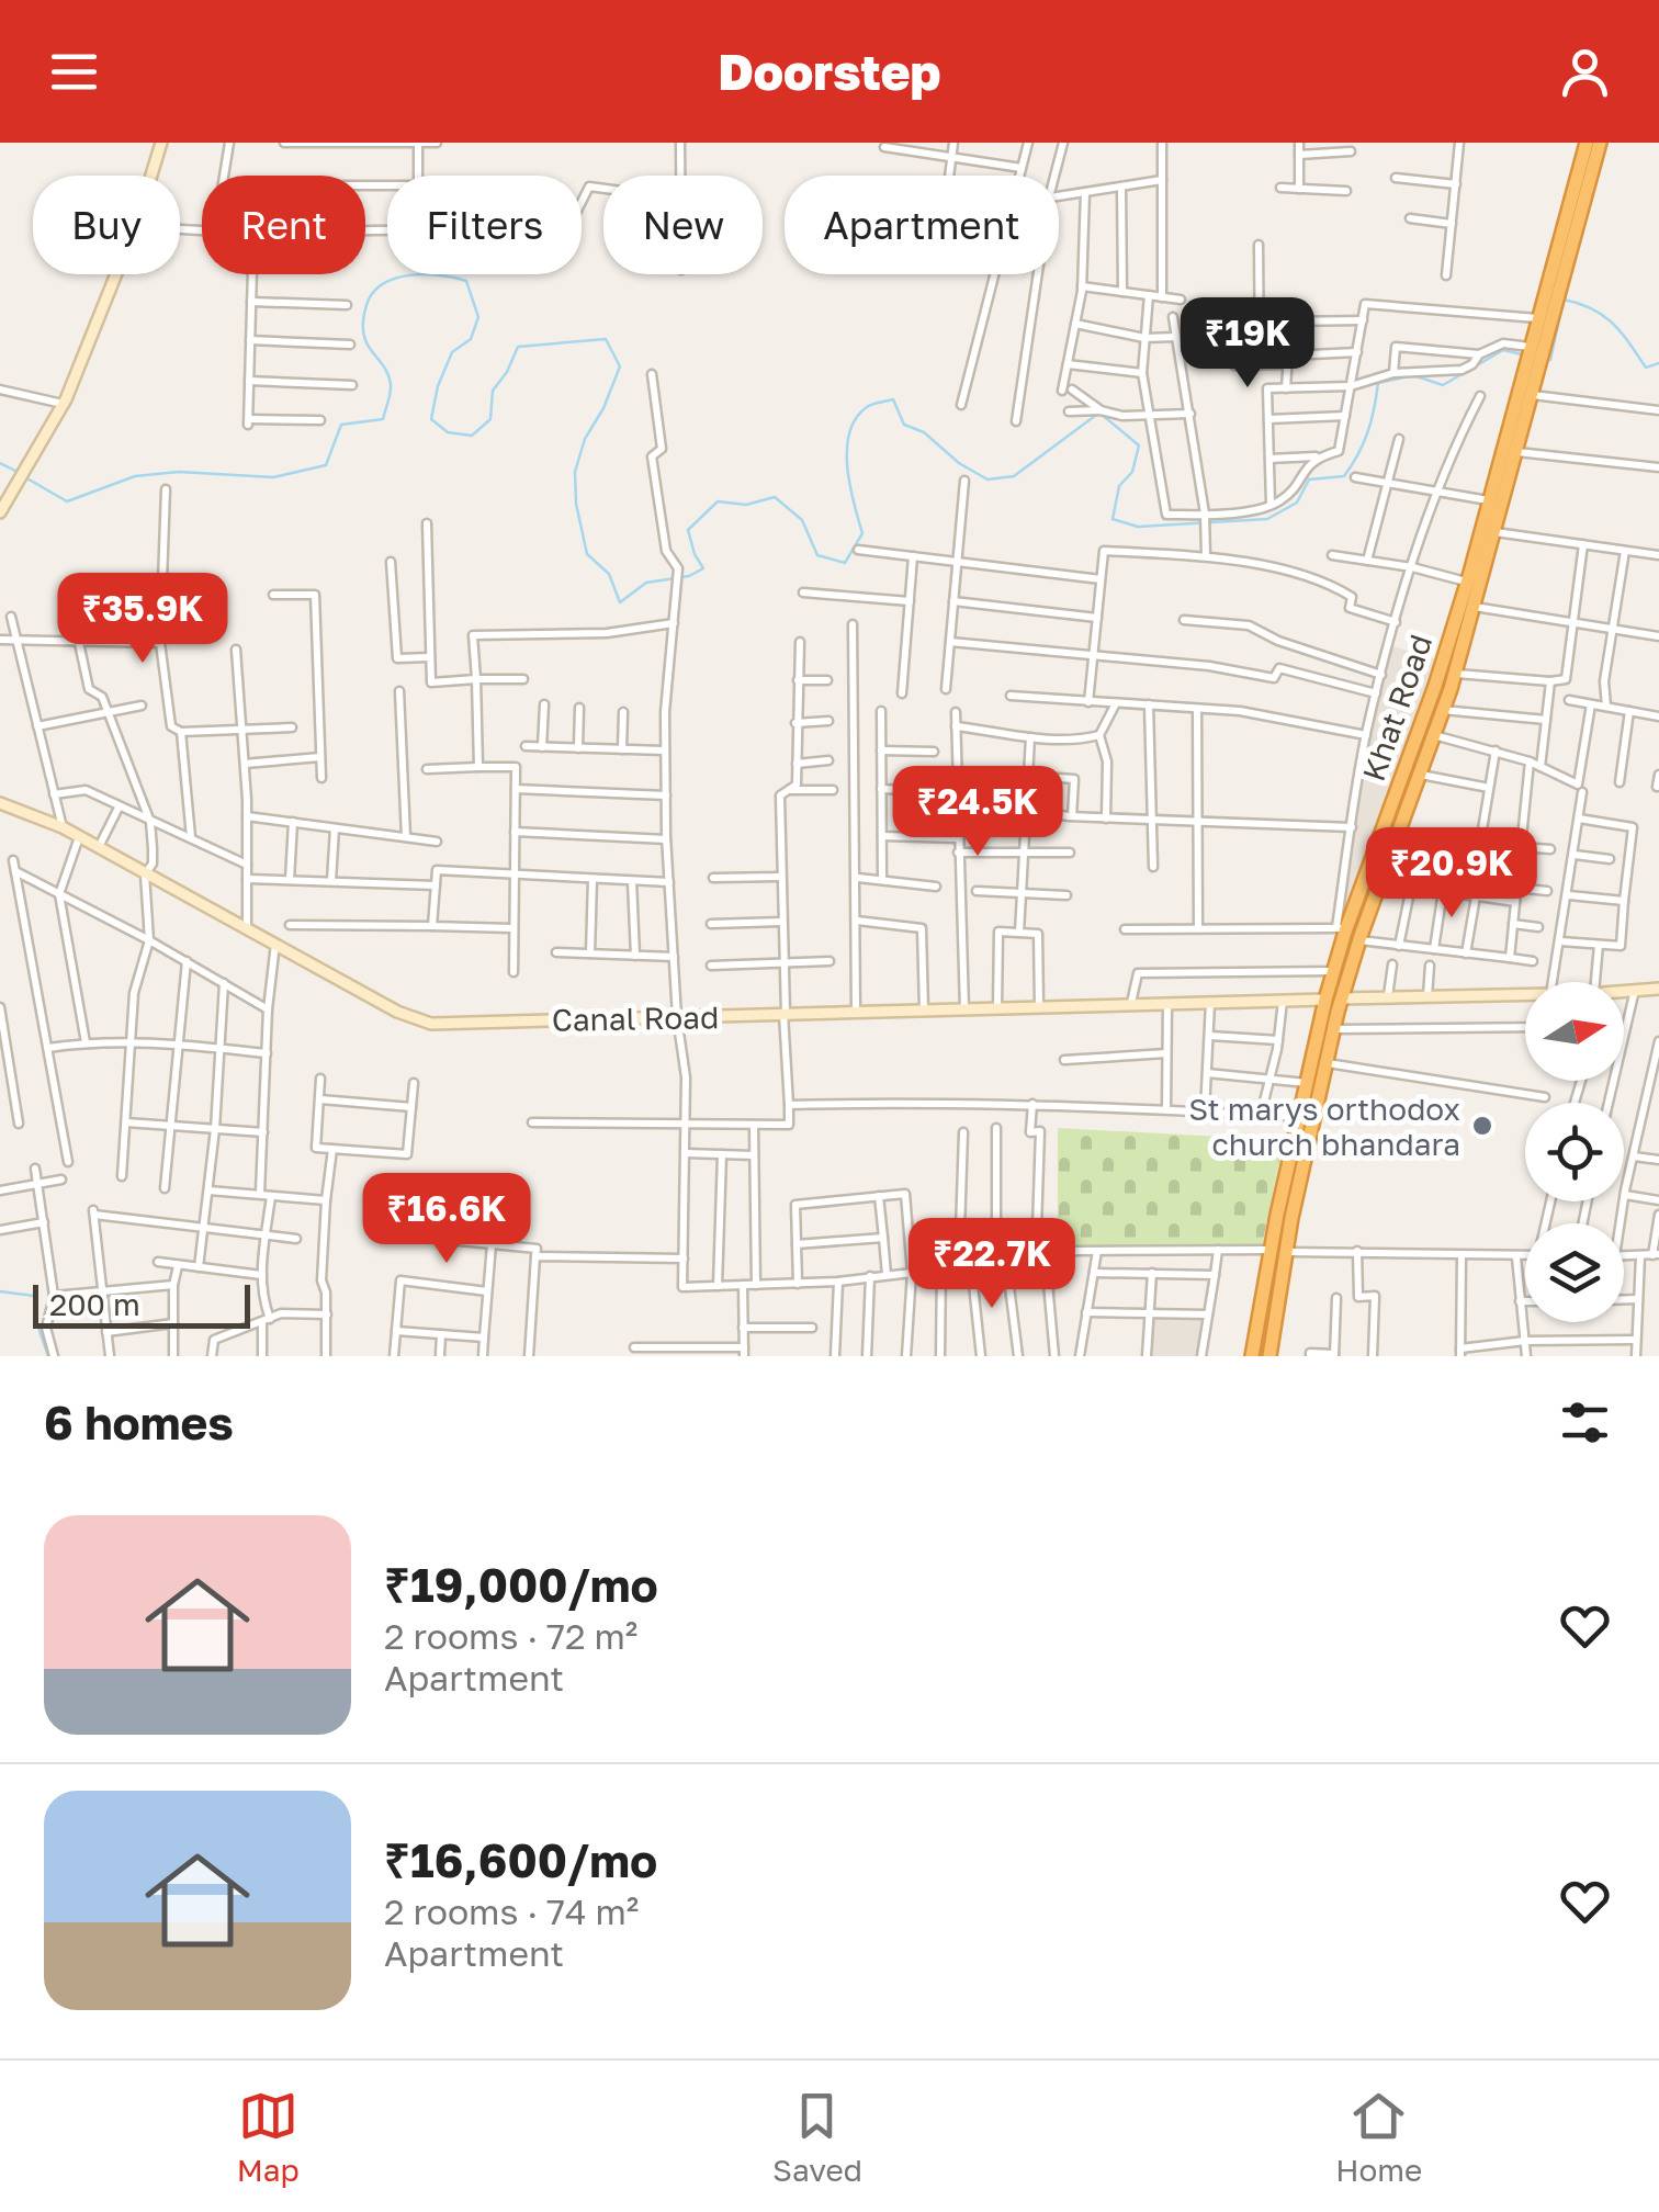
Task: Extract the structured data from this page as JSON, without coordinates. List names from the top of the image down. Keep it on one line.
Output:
{"streets":{"highway":["Khat Road"],"street":["Canal Road"]},"crossings":[["Khat Road","Canal Road"]],"places":["St marys orthodox church bhandara"],"scale_bar":"200 m","north":"right","page":{"header":"Doorstep","chip":["Buy","Rent","Filters","New","Apartment"],"price":["₹19K","₹35.9K","₹24.5K","₹20.9K","₹16.6K","₹22.7K"],"scale":"200 m","heading":"6 homes","list":[{"name":"₹19,000/mo","note":"2 rooms · 72 m² · Apartment"},{"name":"₹16,600/mo","note":"2 rooms · 74 m² · Apartment"}],"tabs":["Map","Saved","Home"]}}
